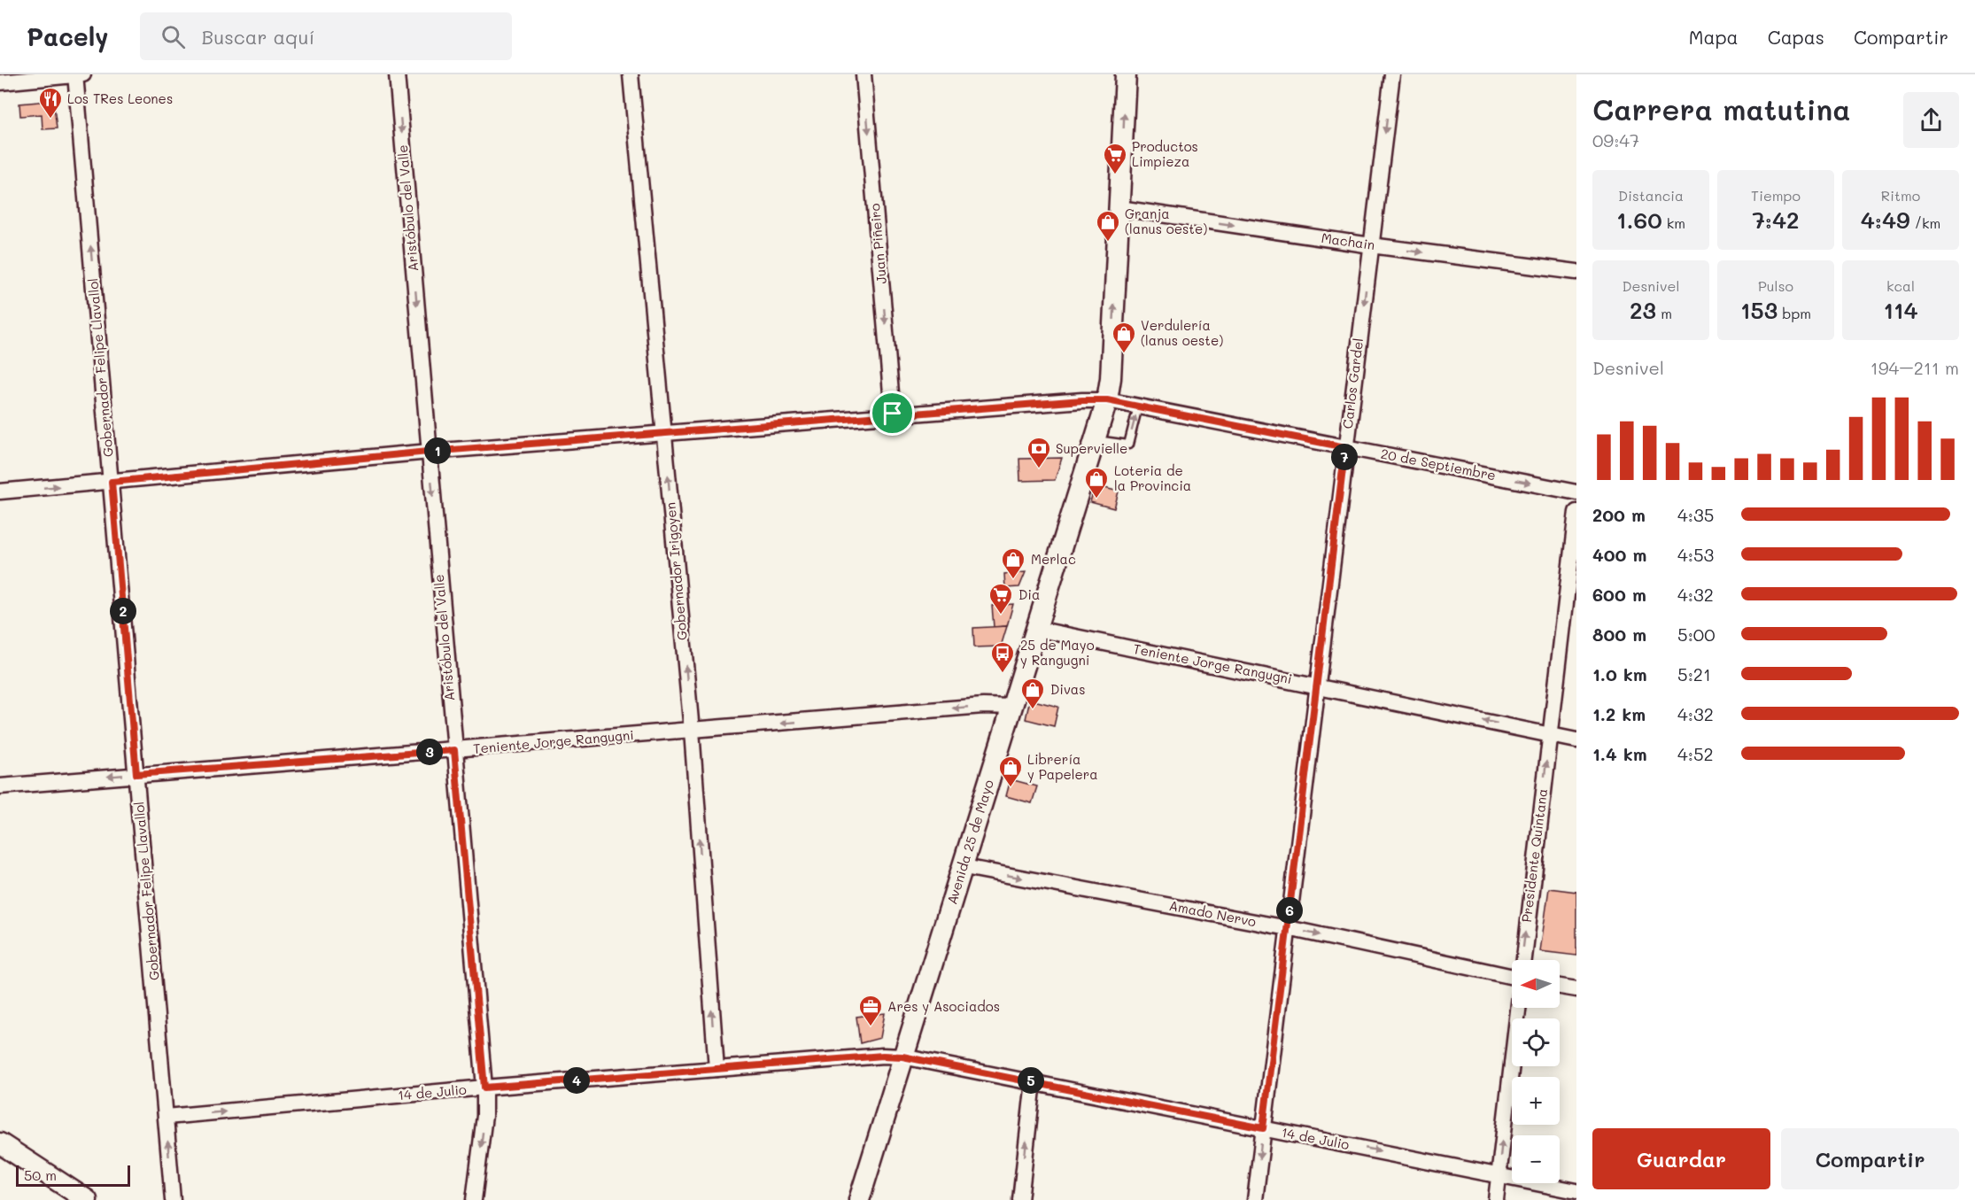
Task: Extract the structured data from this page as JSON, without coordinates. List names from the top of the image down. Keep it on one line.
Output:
{"streets":{"main road":["Avenida 25 de Mayo"],"street":["Aristóbulo del Valle","Machain","Juan Piñeiro","Gobernador Felipe Llavallol","Carlos Gardel","20 de Septiembre","Gobernador Irigoyen","Teniente Jorge Rangugni","Presidente Quintana","Amado Nervo","14 de Julio"]},"crossings":[["Aristóbulo del Valle","20 de Septiembre"],["Aristóbulo del Valle","Teniente Jorge Rangugni"],["Aristóbulo del Valle","14 de Julio"],["Machain","Carlos Gardel"],["Machain","Avenida 25 de Mayo"],["Juan Piñeiro","20 de Septiembre"],["Gobernador Felipe Llavallol","20 de Septiembre"],["Gobernador Felipe Llavallol","Teniente Jorge Rangugni"],["Gobernador Felipe Llavallol","14 de Julio"],["Carlos Gardel","20 de Septiembre"],["Carlos Gardel","Teniente Jorge Rangugni"],["Carlos Gardel","Amado Nervo"],["Carlos Gardel","14 de Julio"],["20 de Septiembre","Gobernador Irigoyen"],["20 de Septiembre","Avenida 25 de Mayo"],["Gobernador Irigoyen","Teniente Jorge Rangugni"],["Gobernador Irigoyen","14 de Julio"],["Teniente Jorge Rangugni","Avenida 25 de Mayo"],["Teniente Jorge Rangugni","Presidente Quintana"],["Avenida 25 de Mayo","Amado Nervo"],["Avenida 25 de Mayo","14 de Julio"],["Presidente Quintana","14 de Julio"]],"one_way":["Aristóbulo del Valle","Machain","Juan Piñeiro","Gobernador Felipe Llavallol","Carlos Gardel","Gobernador Irigoyen","Teniente Jorge Rangugni","Presidente Quintana","Amado Nervo","14 de Julio"],"places":{"restaurant":["Los TRes Leones"],"supermarket":["Productos Limpieza","Dia"],"shop":["Granja (lanus oeste)","Verdulería (lanus oeste)","Loteria de la Provincia","Merlac","Divas","Librería y Papelera"],"bank":["Supervielle"],"bus stop":["25 de Mayo y Rangugni"],"office":["Ares y Asociados"]},"scale_bar":"50 m","north":"left","page":{"header":"Pacely","search":"Buscar aquí","nav":["Mapa","Capas","Compartir"],"heading":["Carrera matutina","09:47"],"stats":[["Distancia","1.60 km"],["Tiempo","7:42"],["Ritmo","4:49 /km"],["Desnivel","23 m"],["Pulso","153 bpm"],["kcal","114"]],"chart":["Desnivel","194–211 m"],"pins":["1","7","2","3","6","4","5"],"list":[{"name":"200 m","note":"4:35"},{"name":"400 m","note":"4:53"},{"name":"600 m","note":"4:32"},{"name":"800 m","note":"5:00"},{"name":"1.0 km","note":"5:21"},{"name":"1.2 km","note":"4:32"},{"name":"1.4 km","note":"4:52"}],"map_buttons":["+","−"],"buttons":["Guardar","Compartir"],"scale":"50 m"}}
